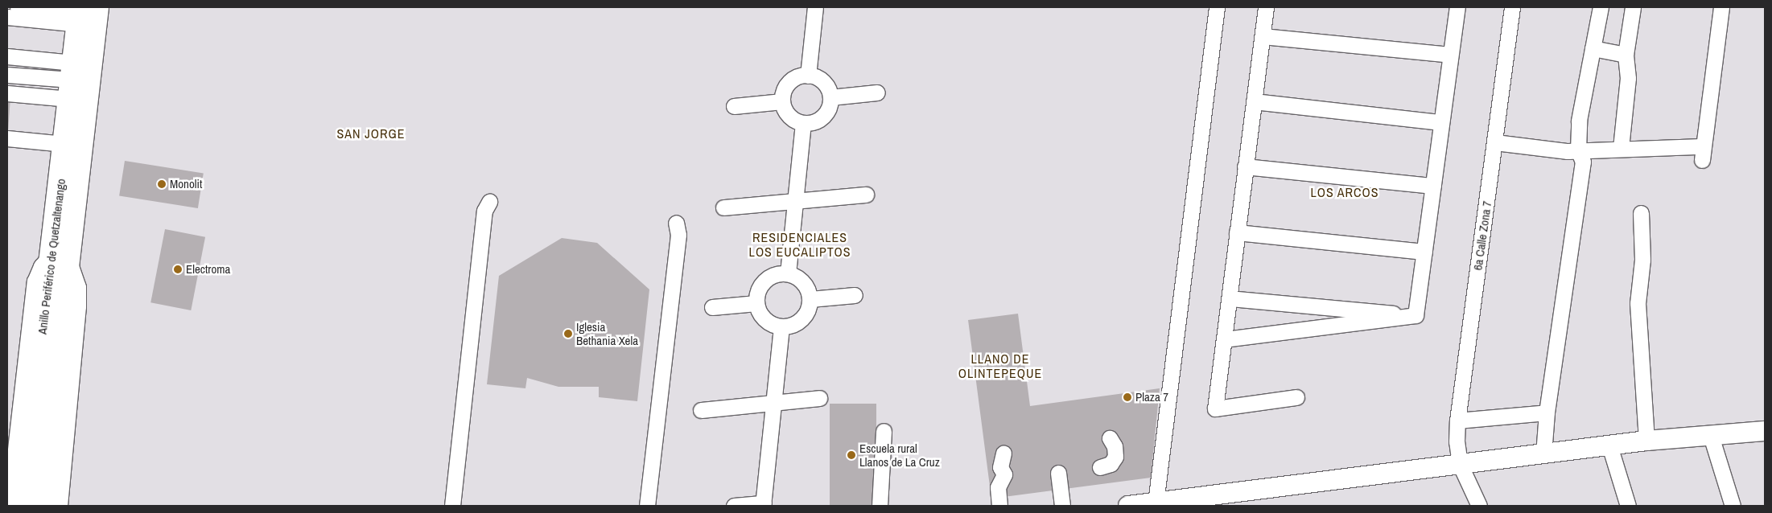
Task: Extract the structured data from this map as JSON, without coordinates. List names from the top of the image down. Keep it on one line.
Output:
{"streets":{"highway":["Anillo Periférico de Quetzaltenango"],"street":["6a Calle Zona 7"]},"districts":["SAN JORGE","LOS ARCOS","RESIDENCIALES LOS EUCALIPTOS","LLANO DE OLINTEPEQUE"],"places":["Monolit","Electroma","Iglesia Bethania Xela","Plaza 7","Escuela rural Llanos de La Cruz"]}
